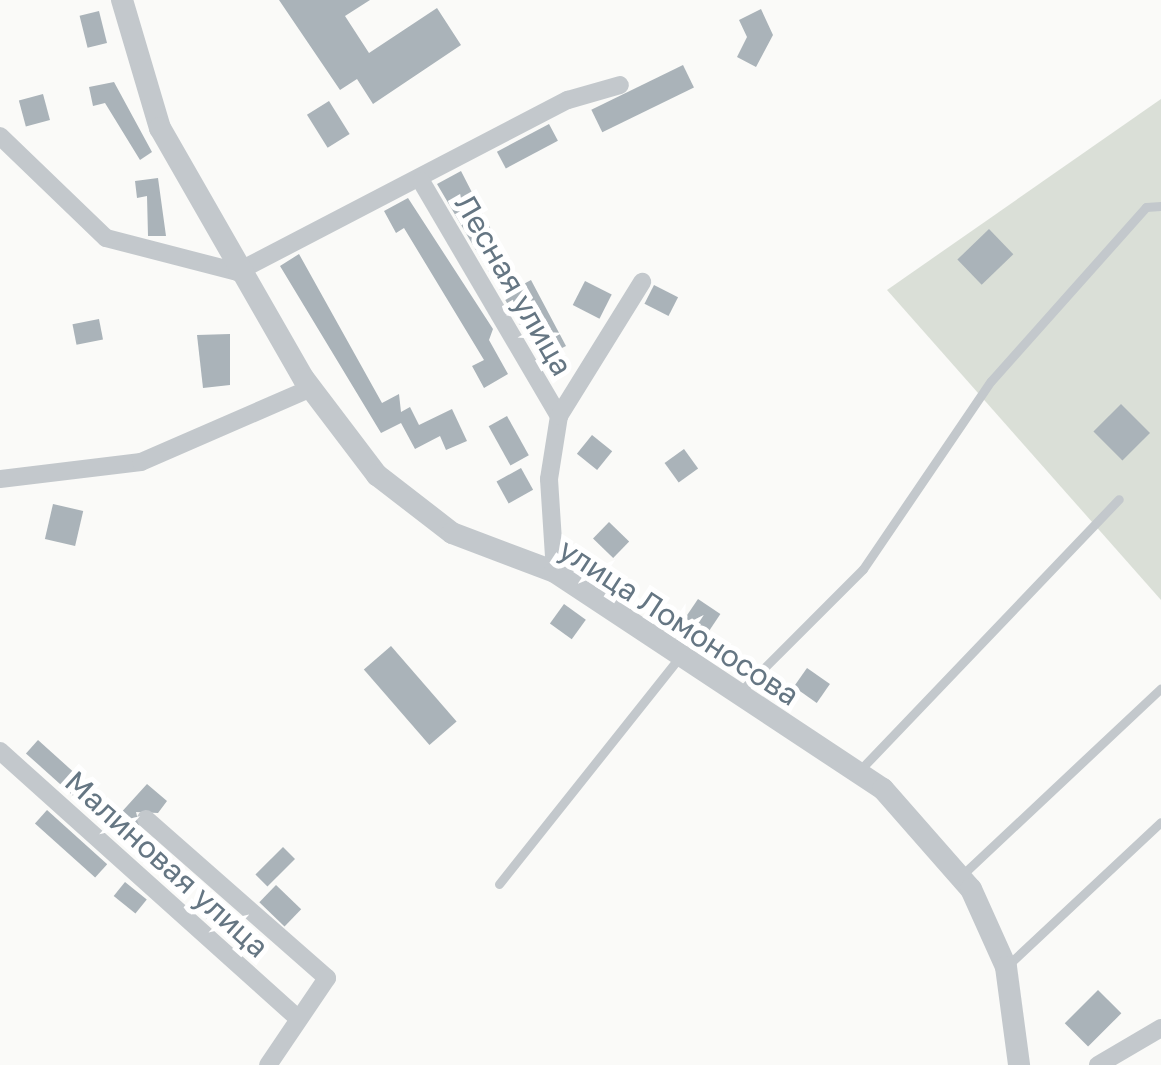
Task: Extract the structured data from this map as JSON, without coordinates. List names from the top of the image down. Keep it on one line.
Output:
{"streets":{"street":["Лесная улица","улица Ломоносова","Малиновая улица"]}}
